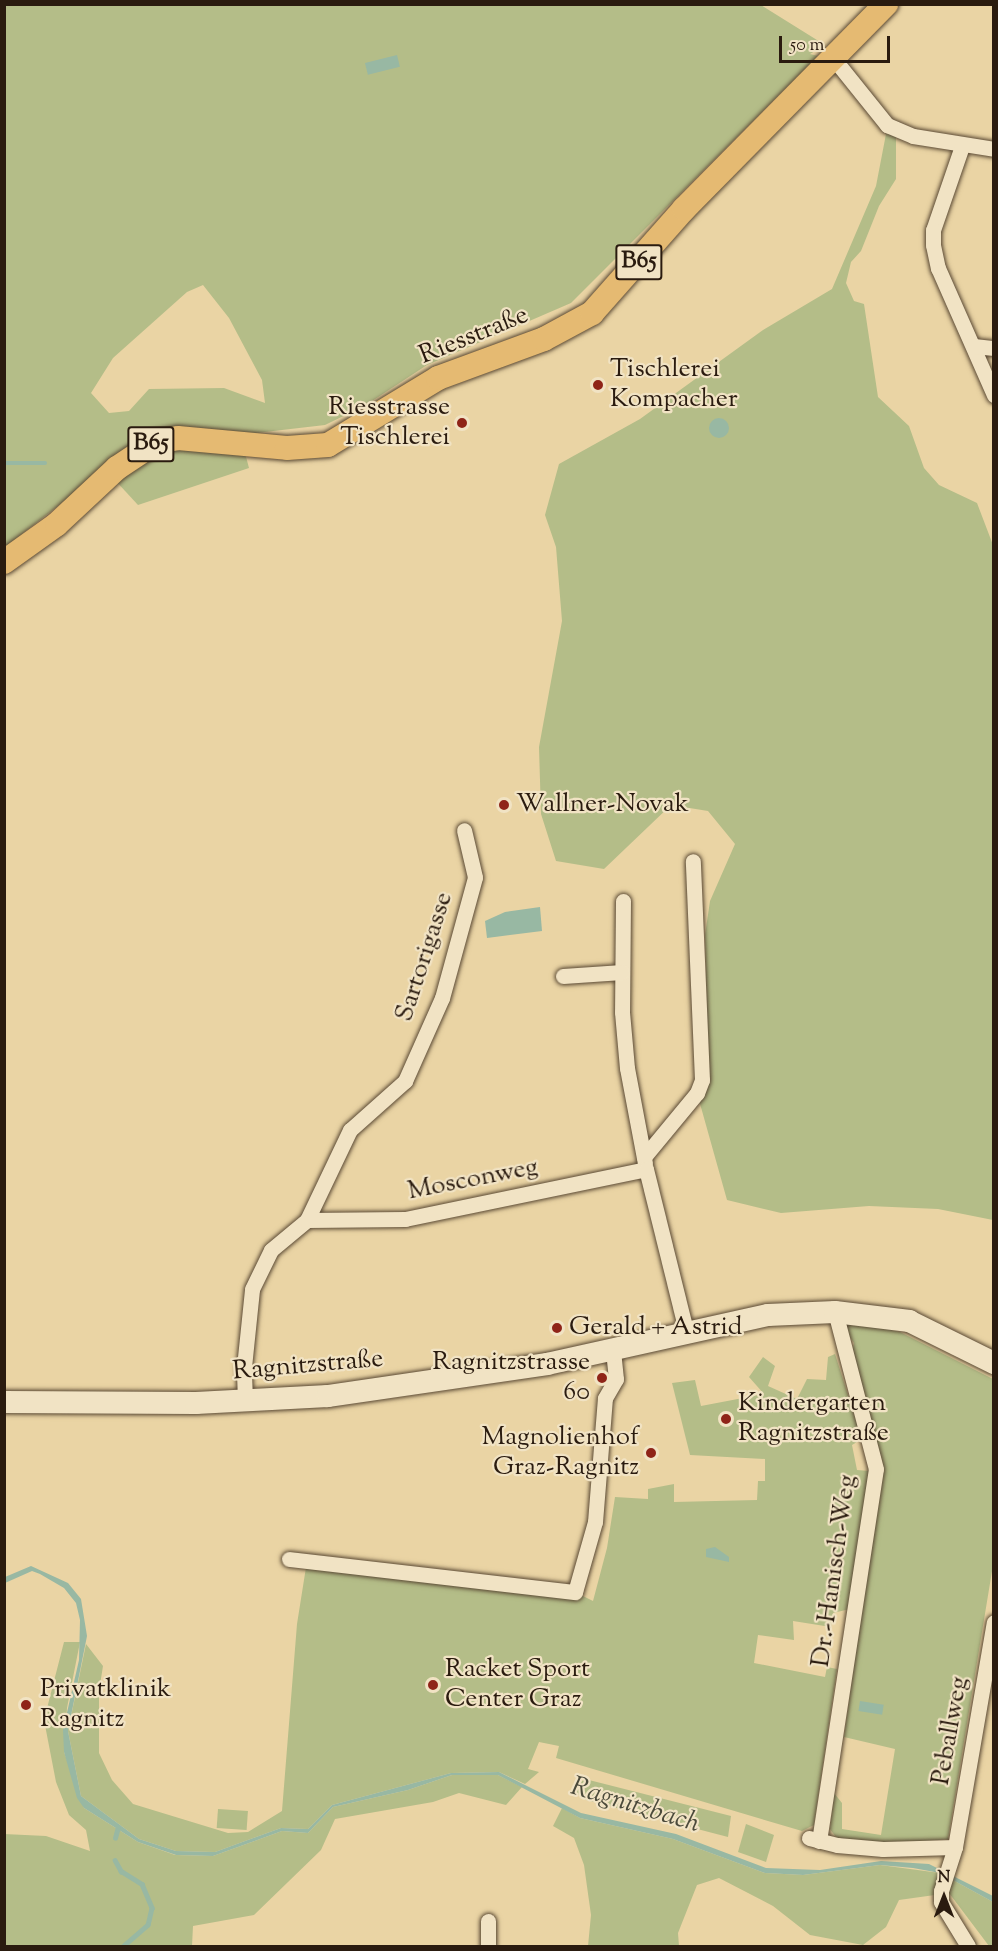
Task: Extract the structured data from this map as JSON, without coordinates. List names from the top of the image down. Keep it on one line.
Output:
{"streets":{"main road":["B65","Riesstraße","Ragnitzstraße"],"street":["Sartorigasse","Mosconweg","Dr.-Hanisch-Weg","Peballweg"]},"crossings":[["Sartorigasse","Mosconweg"],["Sartorigasse","Ragnitzstraße"],["Ragnitzstraße","Dr.-Hanisch-Weg"],["Dr.-Hanisch-Weg","Peballweg"]],"water":["Ragnitzbach"],"places":["Tischlerei Kompacher","Riesstrasse Tischlerei","Wallner-Novak","Gerald + Astrid","Ragnitzstrasse 60","Kindergarten Ragnitzstraße","Magnolienhof Graz-Ragnitz","Racket Sport Center Graz","Privatklinik Ragnitz"],"scale_bar":"50 m","north":"top"}
